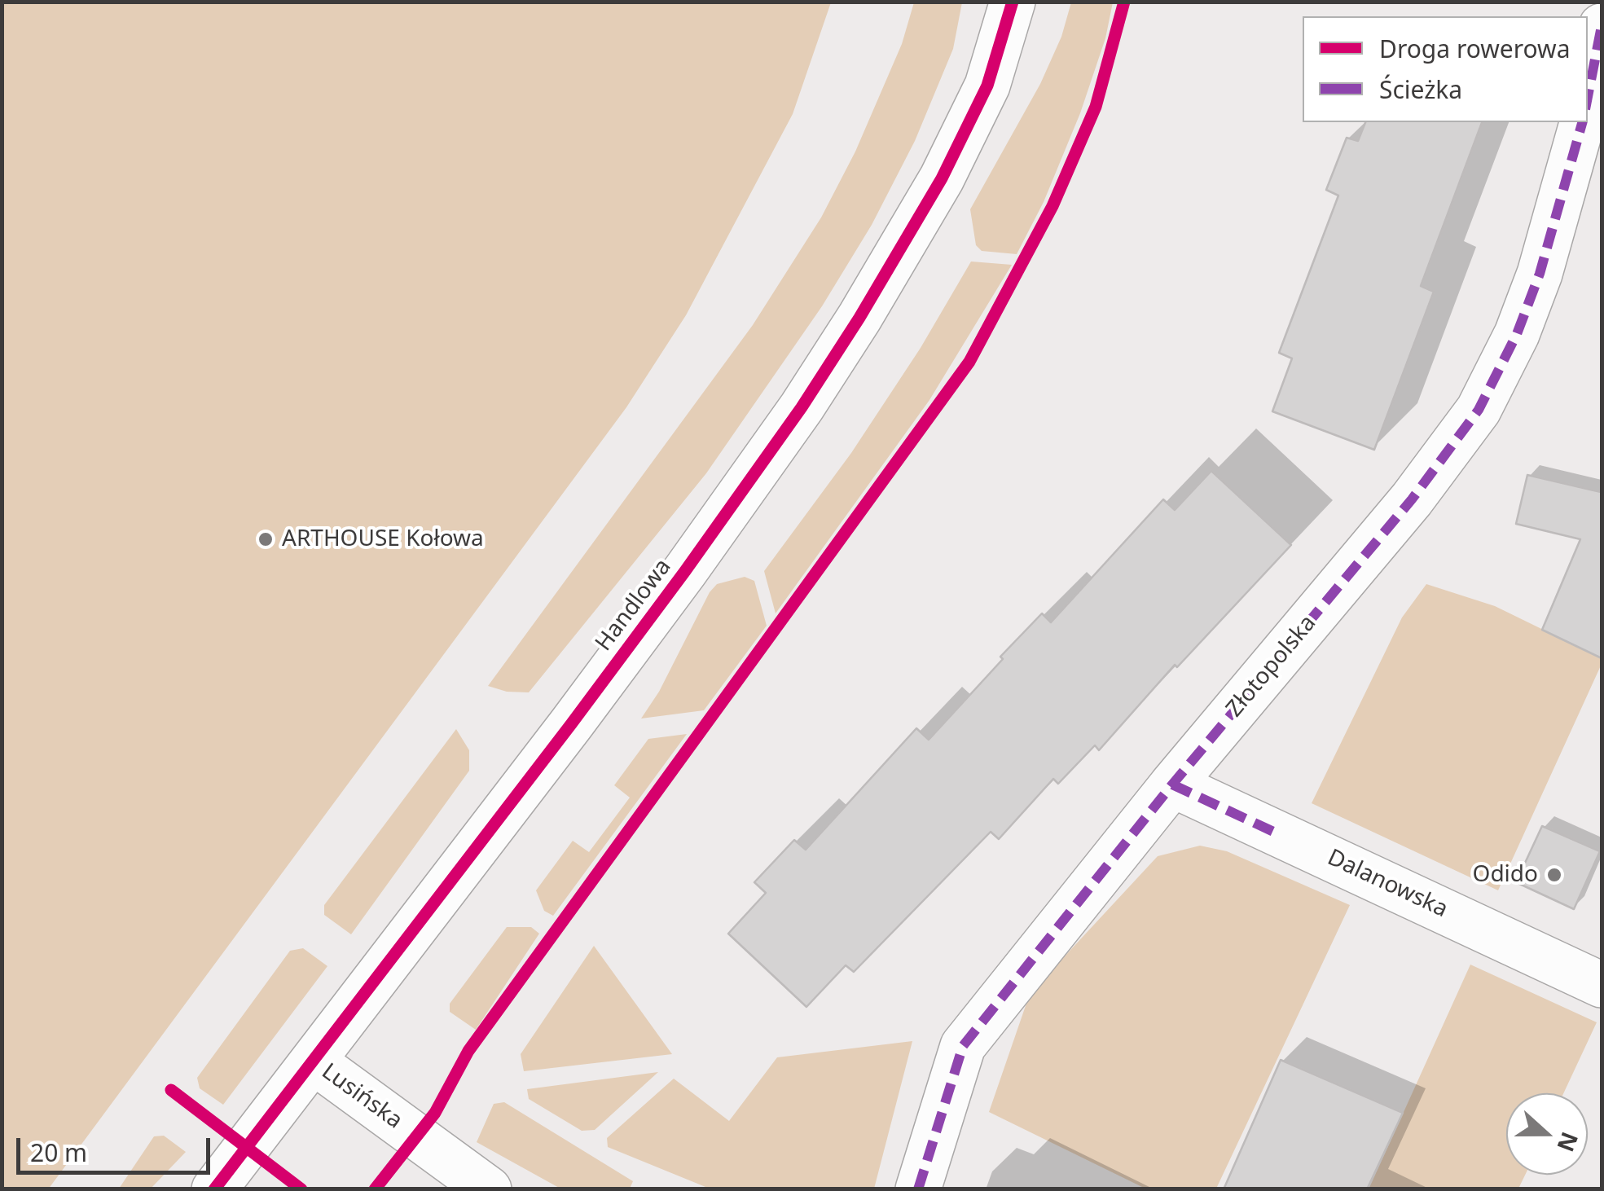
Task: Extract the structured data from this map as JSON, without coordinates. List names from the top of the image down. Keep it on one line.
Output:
{"streets":{"street":["Handlowa","Złotopolska","Dalanowska","Lusińska"]},"crossings":[["Handlowa","Lusińska"],["Złotopolska","Dalanowska"]],"places":["ARTHOUSE Kołowa","Odido"],"legend":["Droga rowerowa","Ścieżka"],"scale_bar":"20 m","north":"right"}
